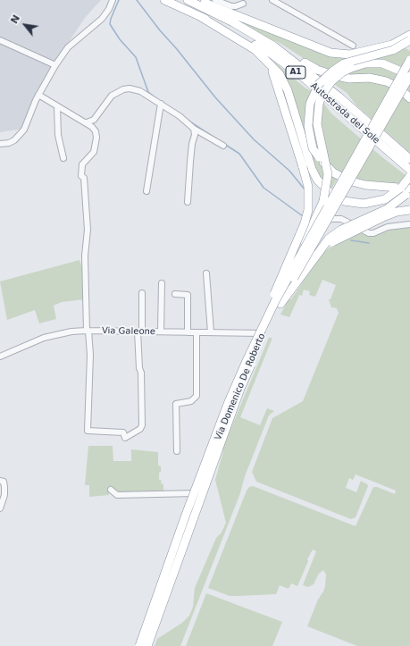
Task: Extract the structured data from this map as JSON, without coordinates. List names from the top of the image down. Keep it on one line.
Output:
{"streets":{"highway":["A1","Autostrada del Sole"],"street":["Via Galeone","Via Domenico De Roberto"]},"crossings":[["Via Galeone","Via Domenico De Roberto"]],"north":"top left"}
